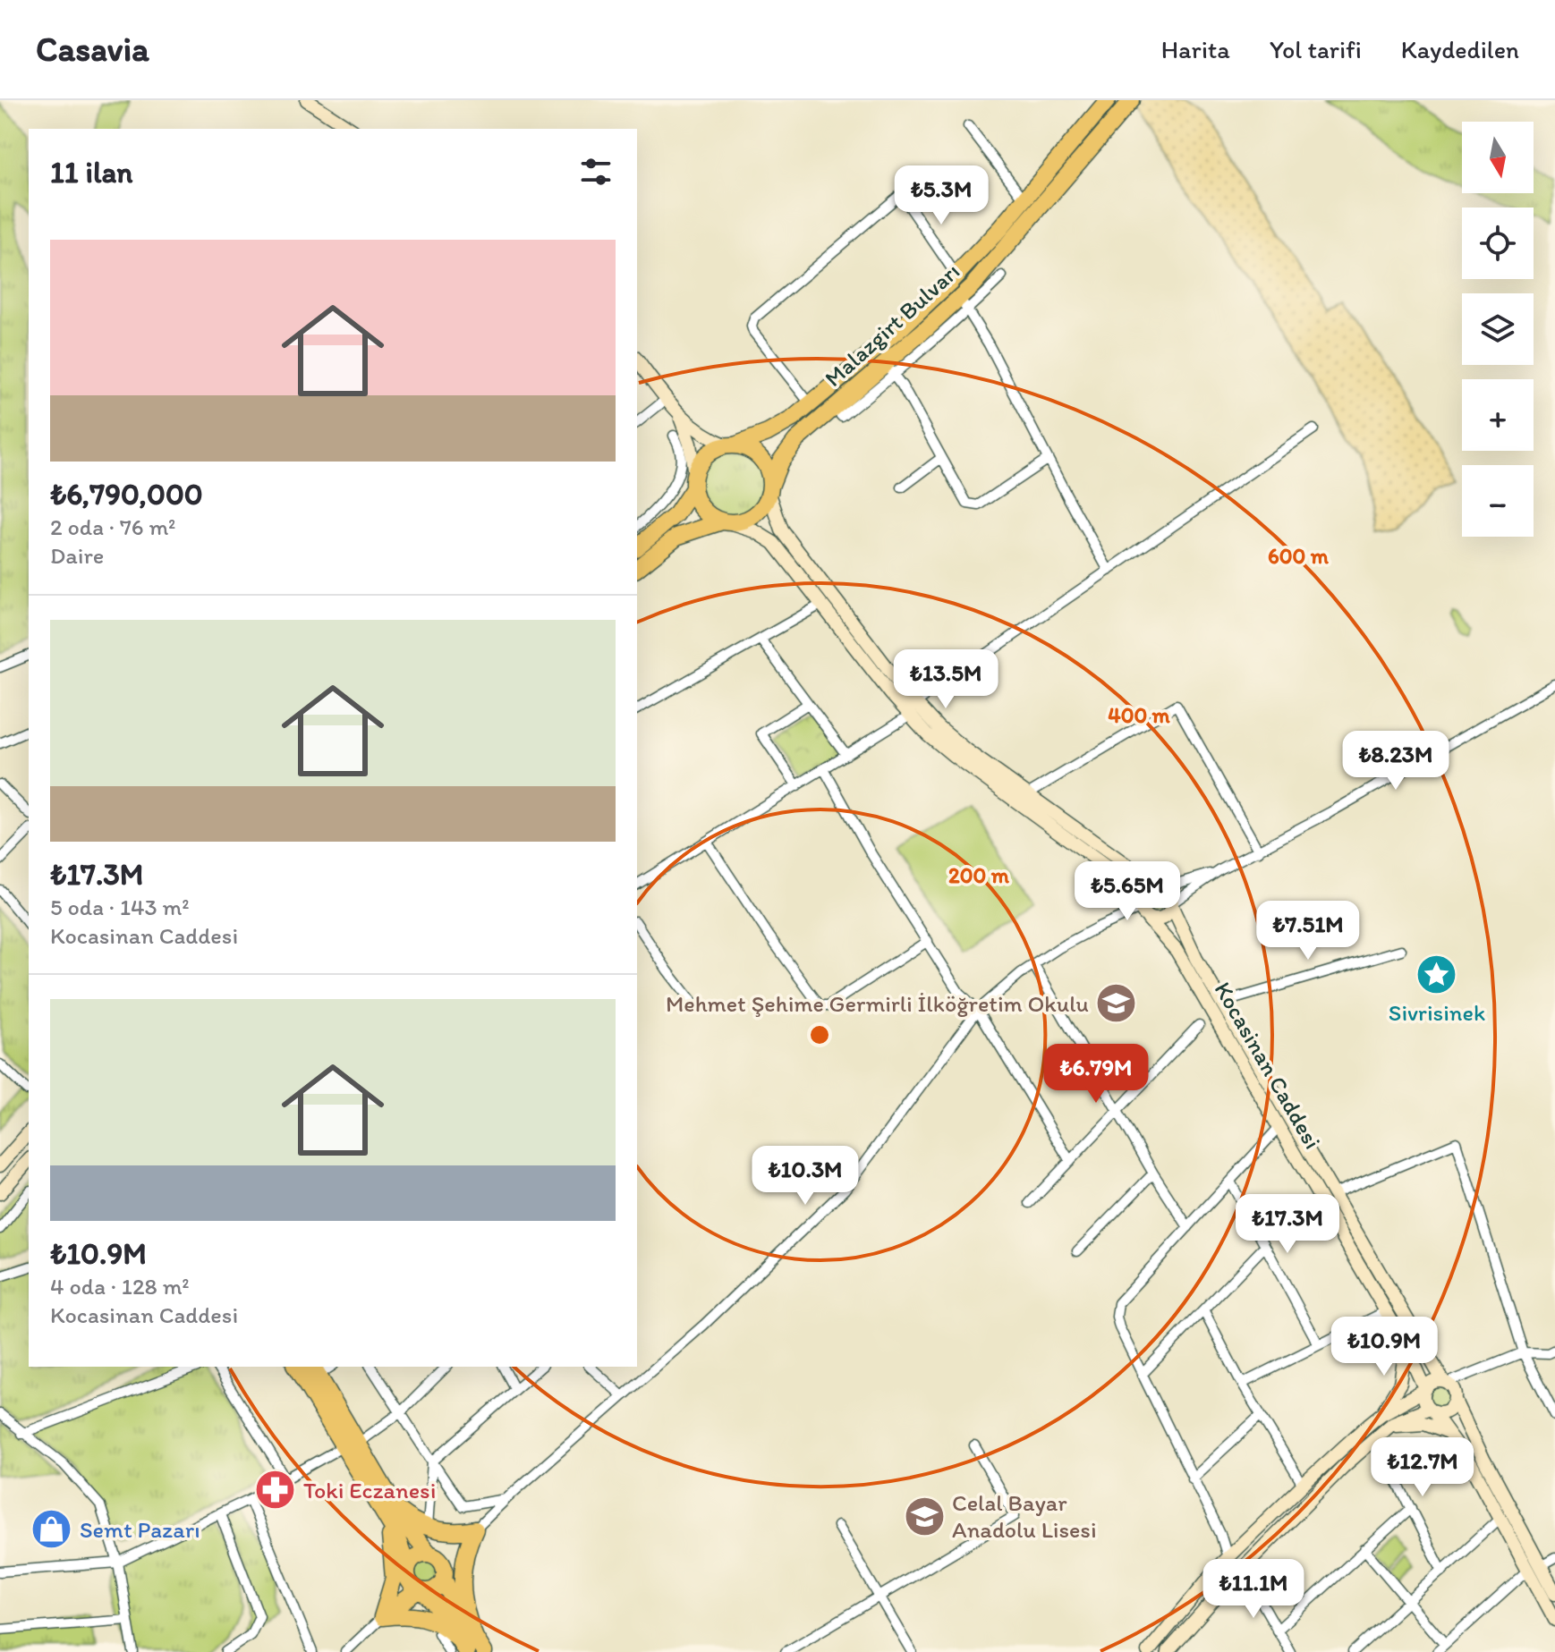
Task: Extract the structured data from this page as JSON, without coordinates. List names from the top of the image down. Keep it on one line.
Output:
{"streets":{"highway":["Malazgirt Bulvarı"],"main road":["Kocasinan Caddesi"]},"crossings":[["Malazgirt Bulvarı","Kocasinan Caddesi"]],"places":{"place":["Sivrisinek"],"school or university":["Mehmet Şehime Germirli İlköğretim Okulu","Celal Bayar Anadolu Lisesi"],"pharmacy":["Toki Eczanesi"],"shop":["Semt Pazarı"]},"north":"bottom","page":{"header":"Casavia","nav":["Harita","Yol tarifi","Kaydedilen"],"map_buttons":["+","−"],"heading":"11 ilan","price":["₺5.3M","₺13.5M","₺8.23M","₺5.65M","₺7.51M","₺6.79M","₺10.3M","₺17.3M","₺10.9M","₺12.7M","₺11.1M"],"list":[{"name":"₺6,790,000","note":"2 oda · 76 m² · Daire"},{"name":"₺17.3M","note":"5 oda · 143 m² · Kocasinan Caddesi"},{"name":"₺10.9M","note":"4 oda · 128 m² · Kocasinan Caddesi"}]},"rings":["600 m","400 m","200 m"]}
